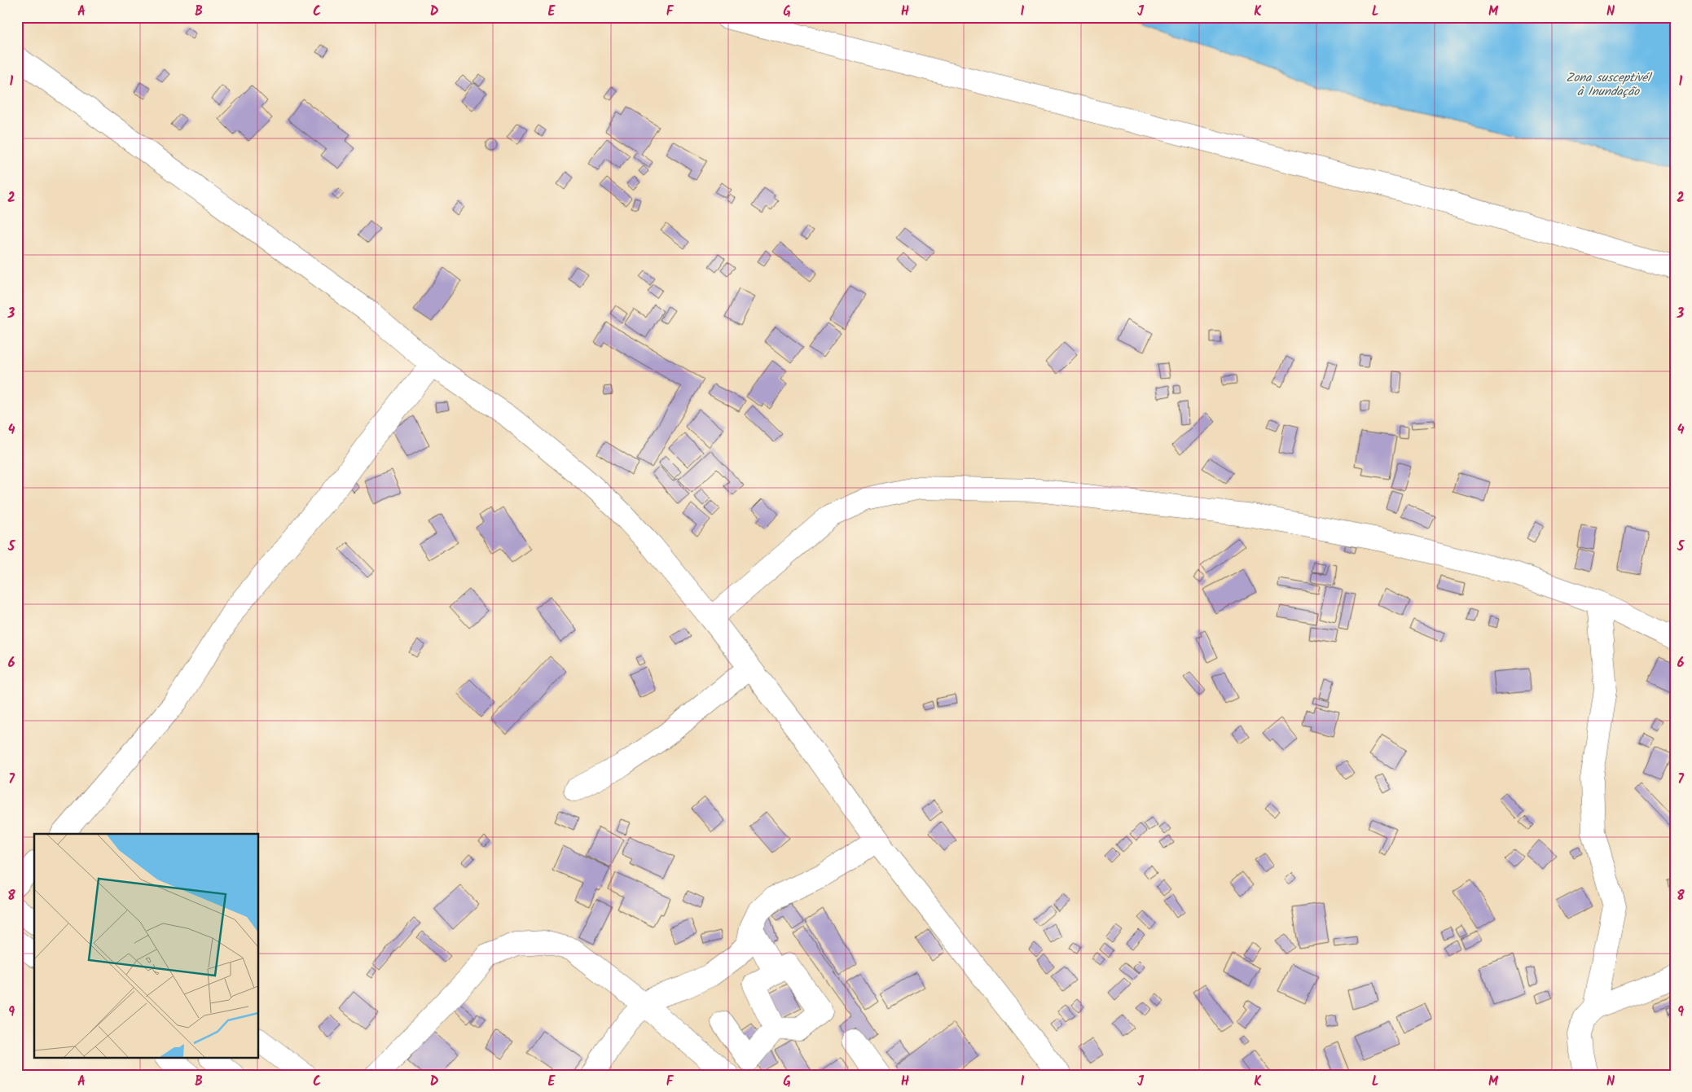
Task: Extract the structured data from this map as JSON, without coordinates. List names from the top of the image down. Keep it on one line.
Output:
{"water":["Zona susceptivél à Inundação"],"grid":{"columns":["A","B","C","D","E","F","G","H","I","J","K","L","M","N"],"rows":["1","2","3","4","5","6","7","8","9"]}}
